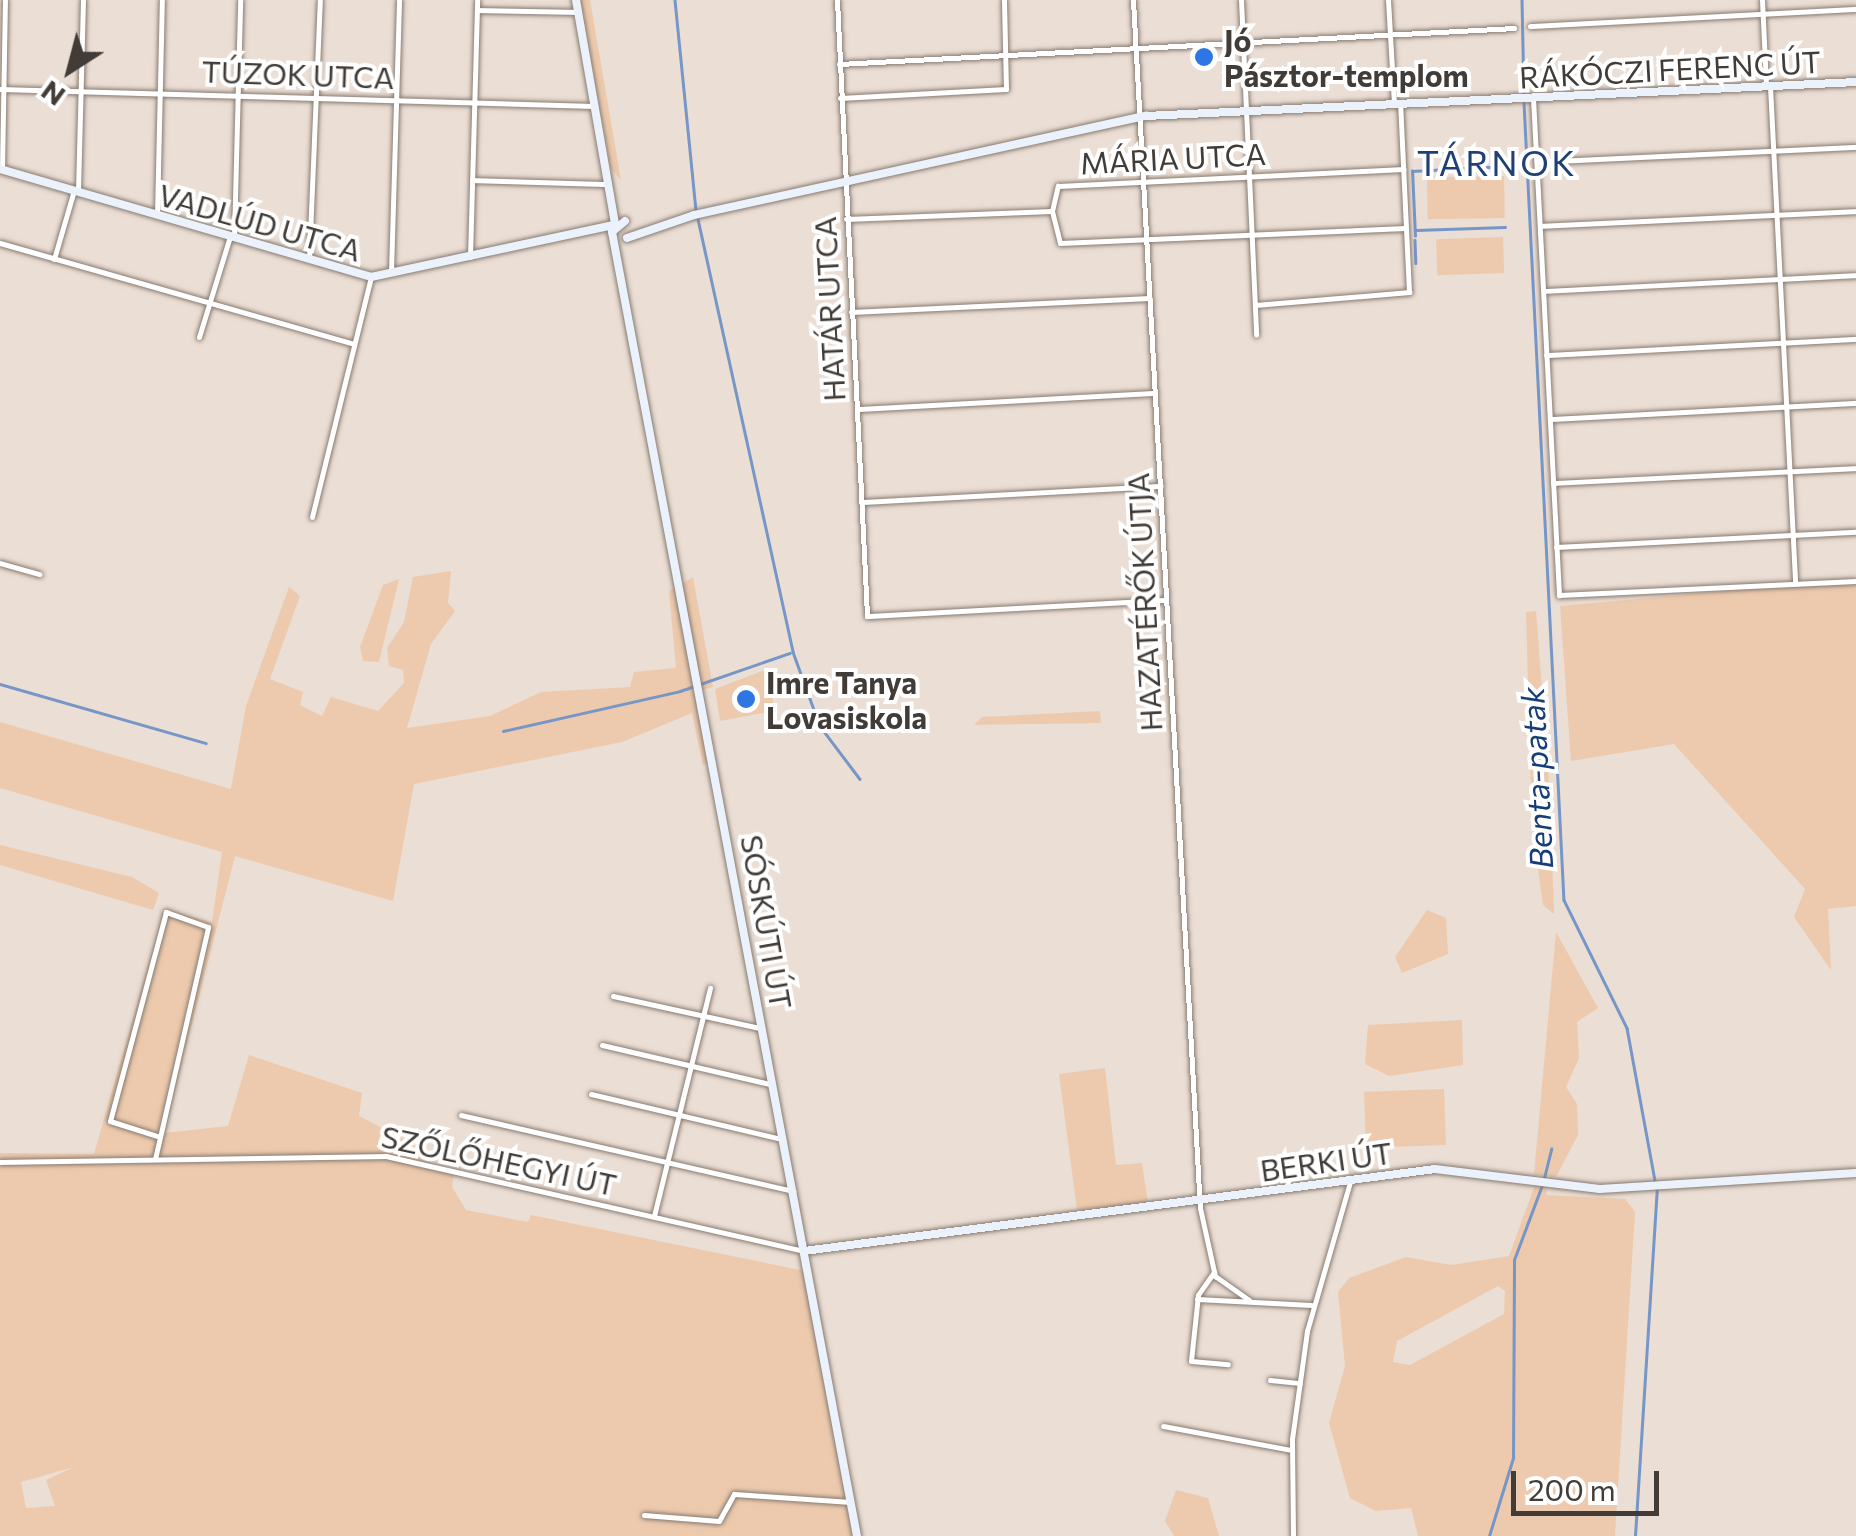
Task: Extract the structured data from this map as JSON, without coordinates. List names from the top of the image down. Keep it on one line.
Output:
{"streets":{"street":["RÁKÓCZI FERENC ÚT","TÚZOK UTCA","MÁRIA UTCA","VADLÚD UTCA","HATÁR UTCA","HAZATÉRŐK ÚTJA","SÓSKÚTI ÚT","SZŐLŐHEGYI ÚT","BERKI ÚT"]},"crossings":[["RÁKÓCZI FERENC ÚT","VADLÚD UTCA"],["RÁKÓCZI FERENC ÚT","HATÁR UTCA"],["RÁKÓCZI FERENC ÚT","HAZATÉRŐK ÚTJA"],["TÚZOK UTCA","SÓSKÚTI ÚT"],["MÁRIA UTCA","HATÁR UTCA"],["MÁRIA UTCA","HAZATÉRŐK ÚTJA"],["VADLÚD UTCA","SÓSKÚTI ÚT"],["HATÁR UTCA","HAZATÉRŐK ÚTJA"],["HAZATÉRŐK ÚTJA","BERKI ÚT"],["SÓSKÚTI ÚT","SZŐLŐHEGYI ÚT"],["SÓSKÚTI ÚT","BERKI ÚT"],["SZŐLŐHEGYI ÚT","BERKI ÚT"]],"districts":["TÁRNOK"],"water":["Benta-patak"],"places":["Jó Pásztor-templom","Imre Tanya Lovasiskola"],"scale_bar":"200 m","north":"bottom left"}
